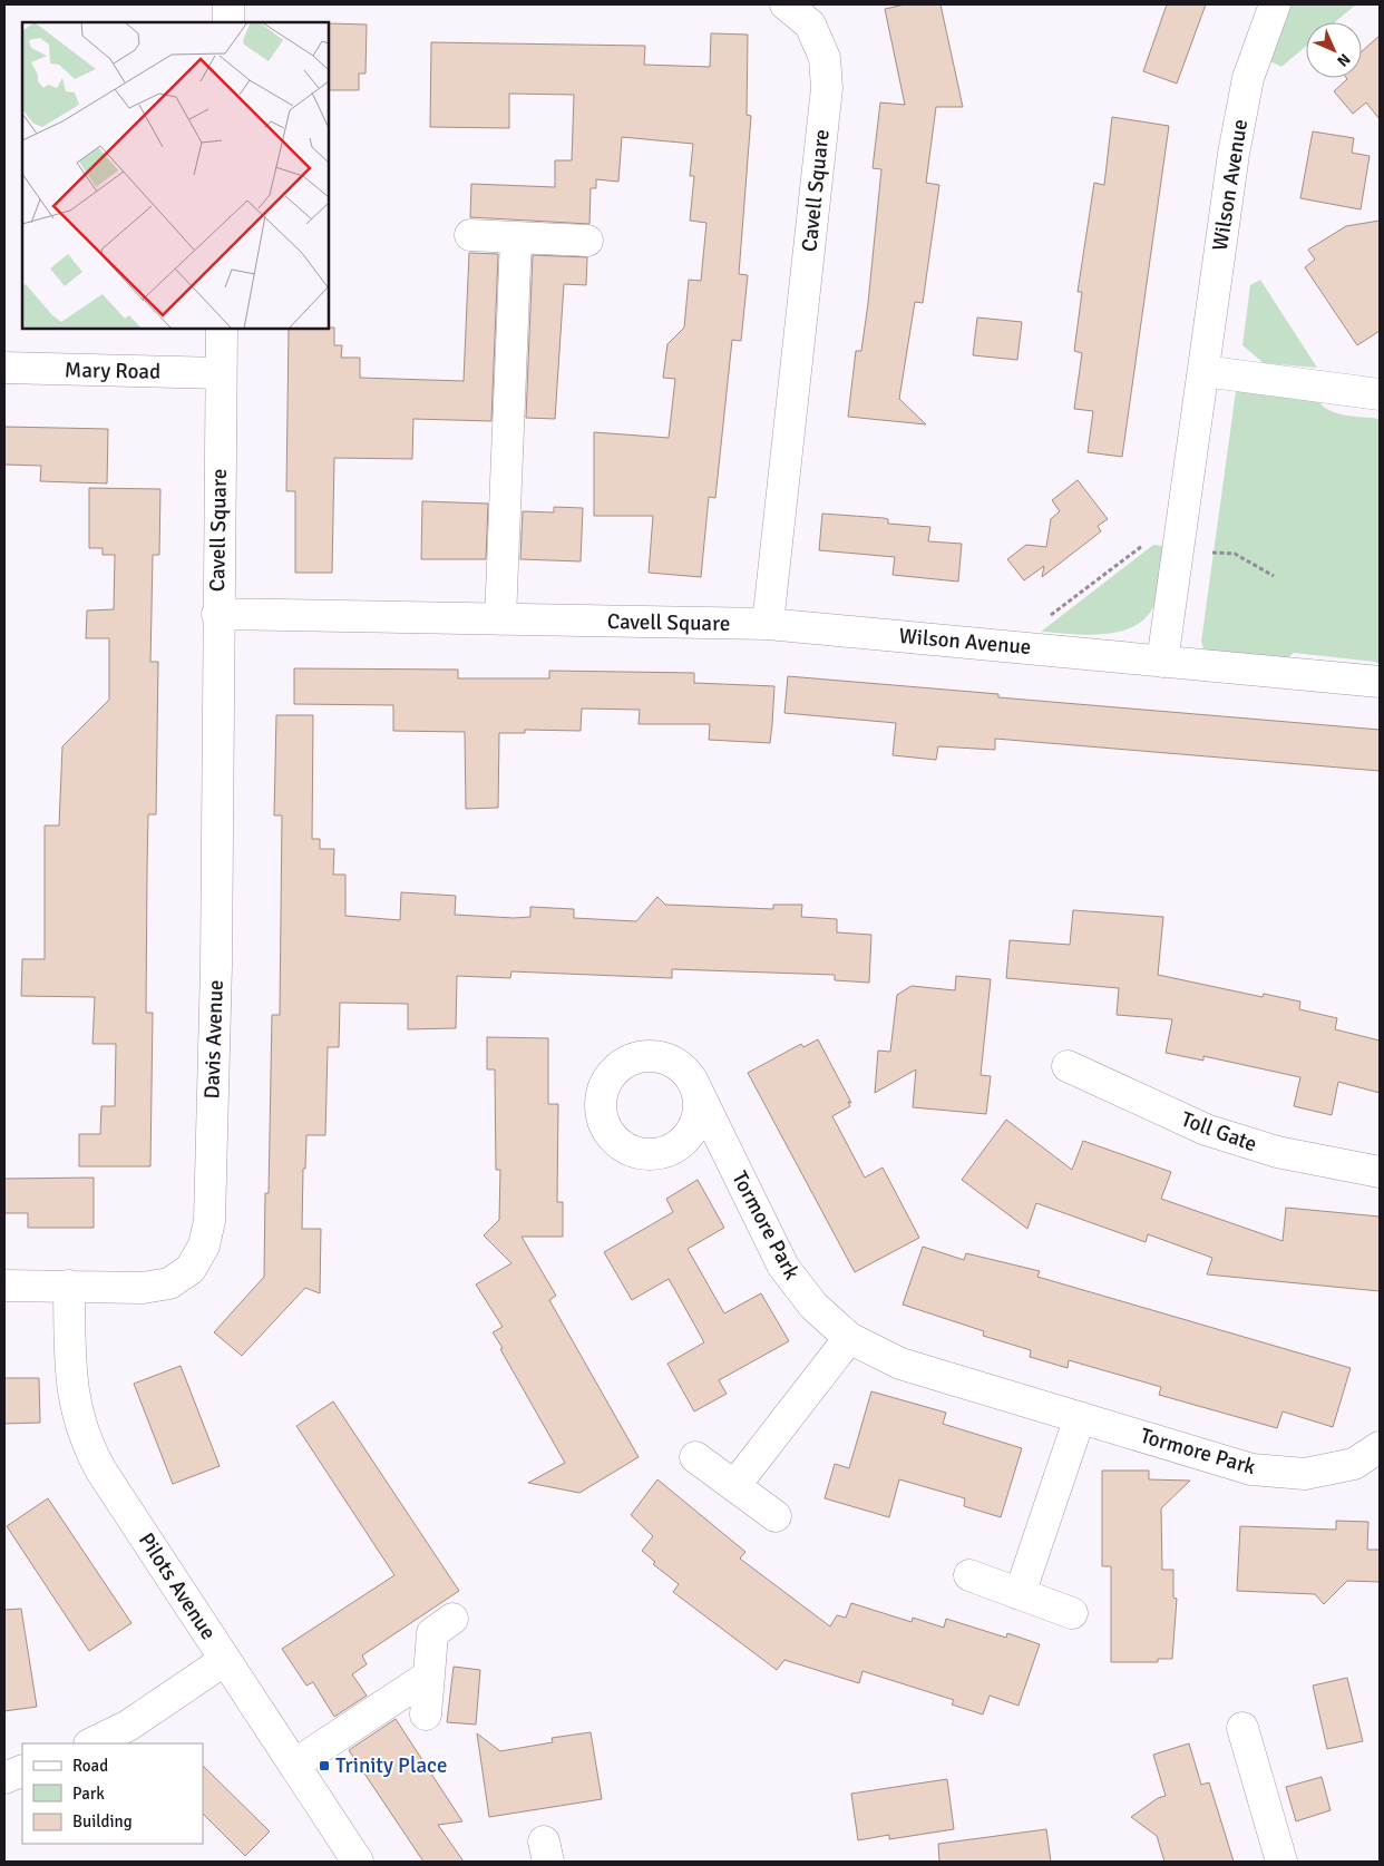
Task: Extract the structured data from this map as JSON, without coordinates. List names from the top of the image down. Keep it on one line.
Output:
{"streets":{"street":["Wilson Avenue","Cavell Square","Mary Road","Davis Avenue","Toll Gate","Tormore Park","Pilots Avenue"]},"crossings":[["Wilson Avenue","Cavell Square"],["Cavell Square","Mary Road"],["Cavell Square","Davis Avenue"],["Davis Avenue","Pilots Avenue"]],"places":{"transit":["Trinity Place"]},"legend":["Road","Park","Building"],"north":"bottom right"}
